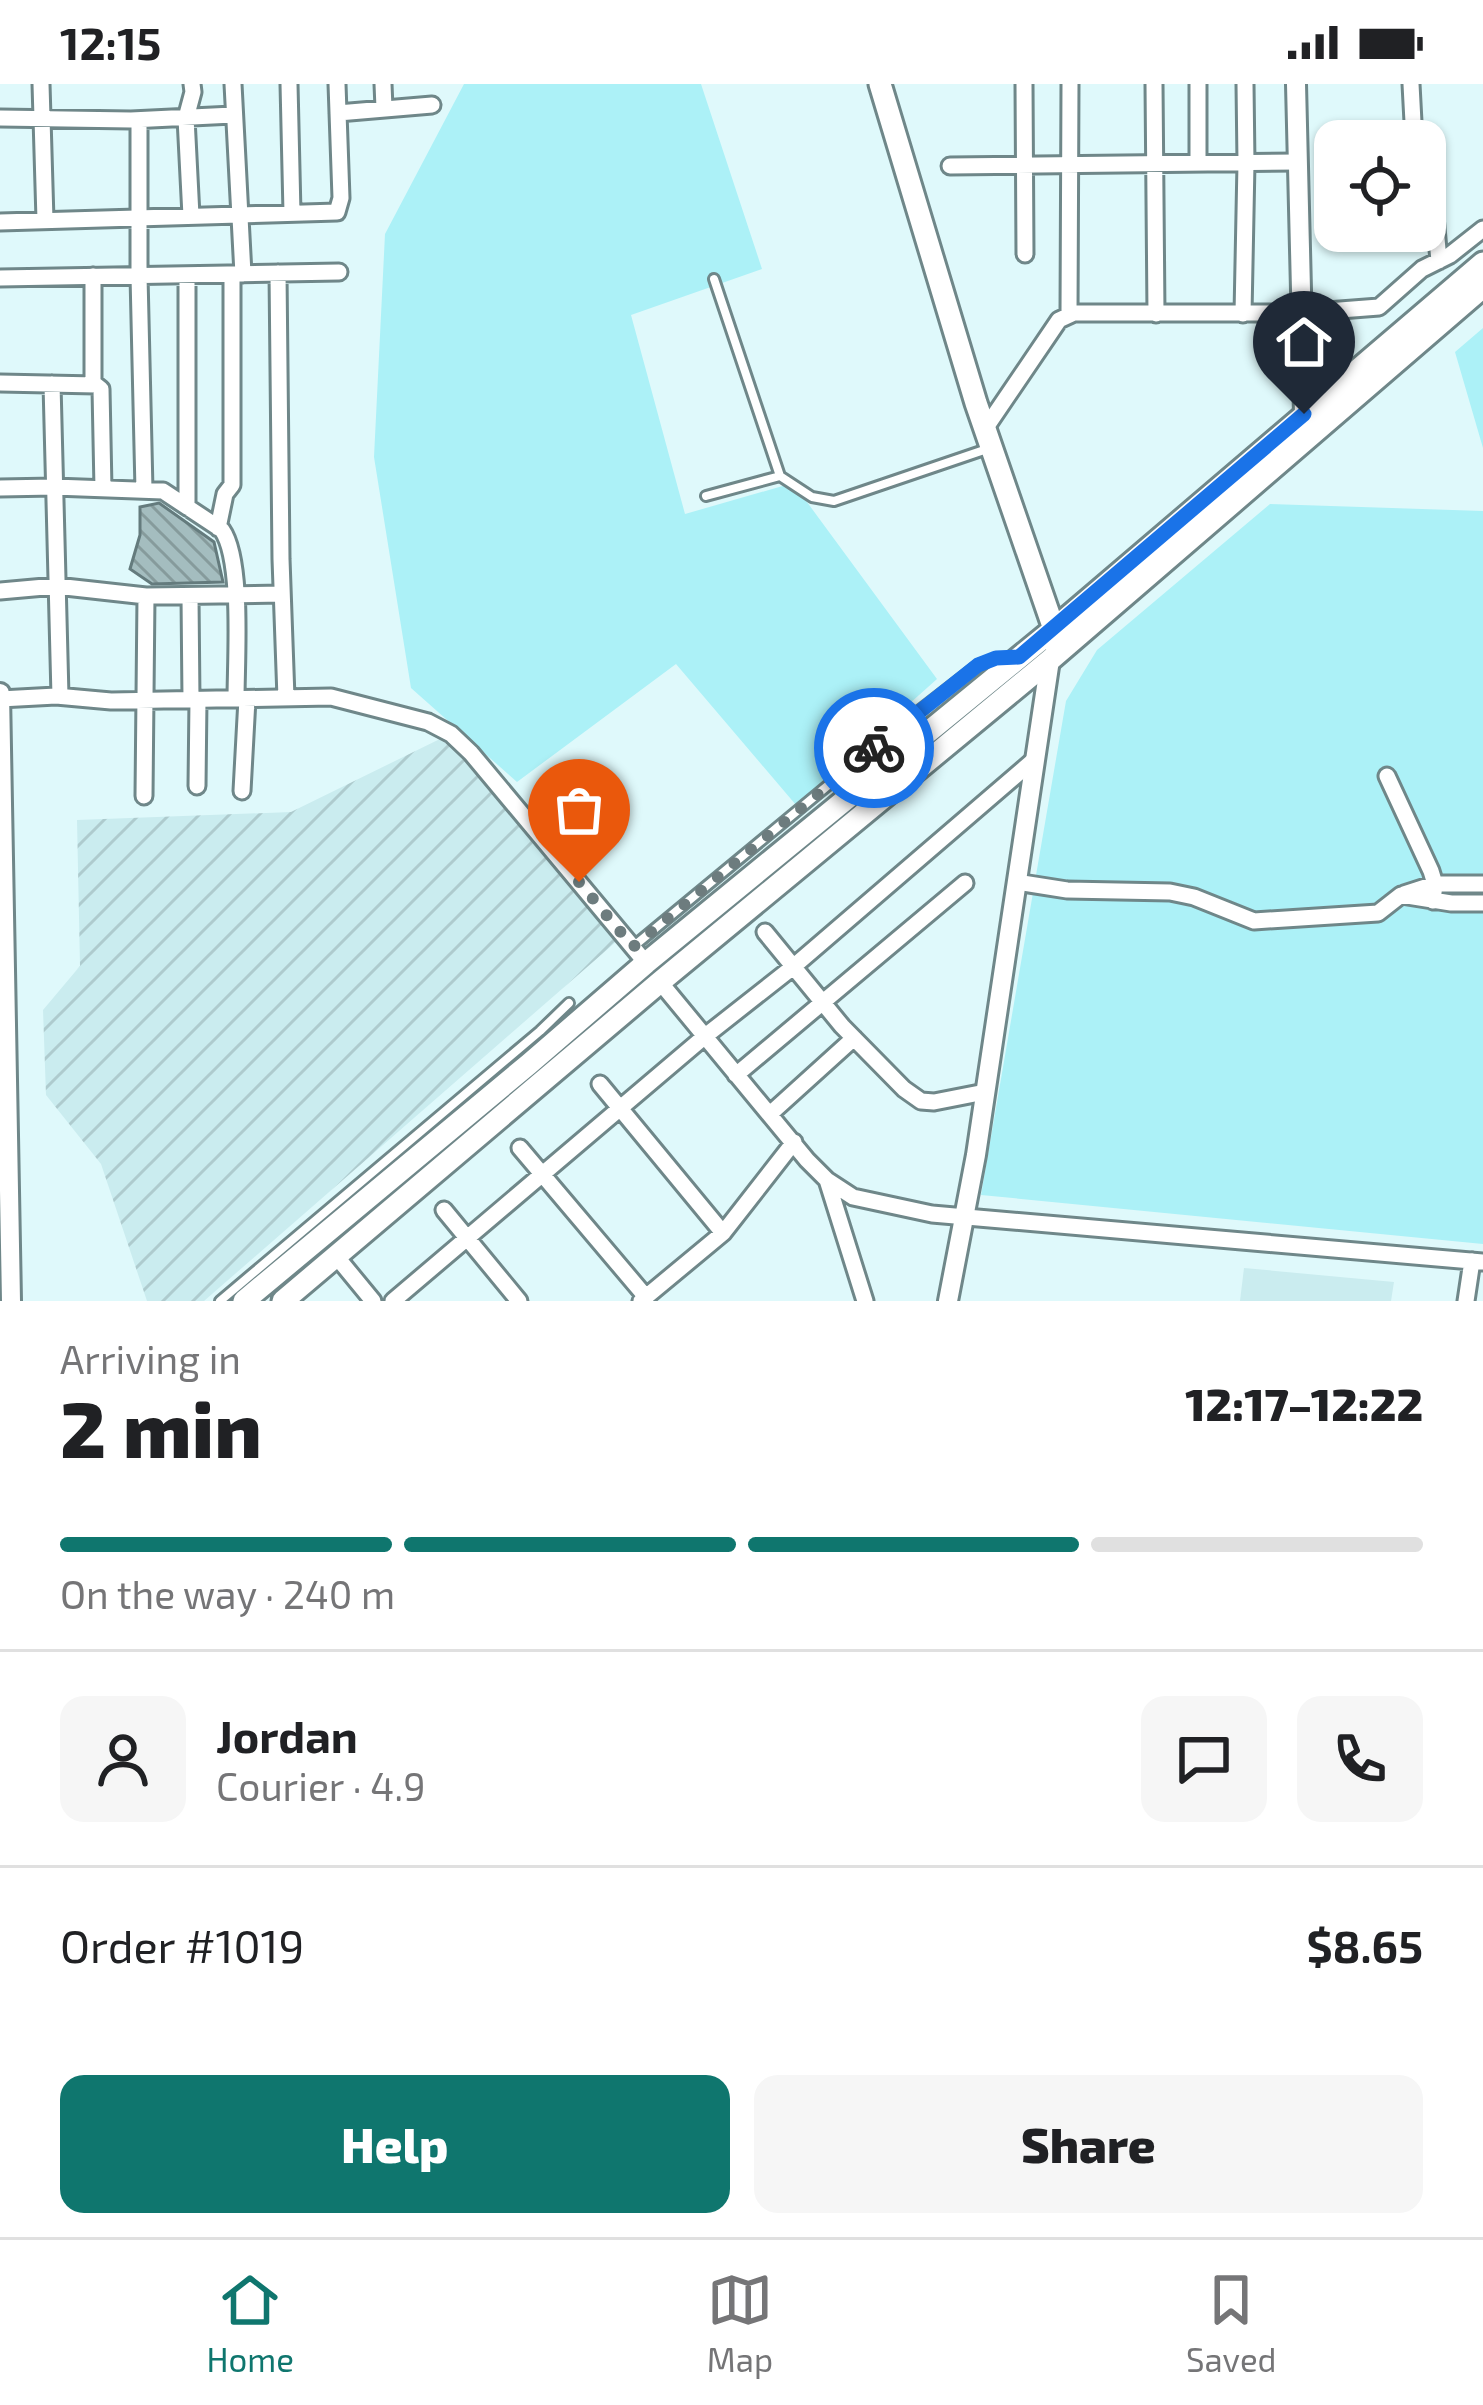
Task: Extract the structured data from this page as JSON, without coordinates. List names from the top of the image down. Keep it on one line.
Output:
{"page":{"status":"12:15","heading":["2 min","Arriving in","12:17–12:22"],"panel":["Jordan","Courier · 4.9","Order #1019","$8.65"],"bar":"On the way · 240 m","buttons":["Help","Share"],"tabs":["Home","Map","Saved"]}}
